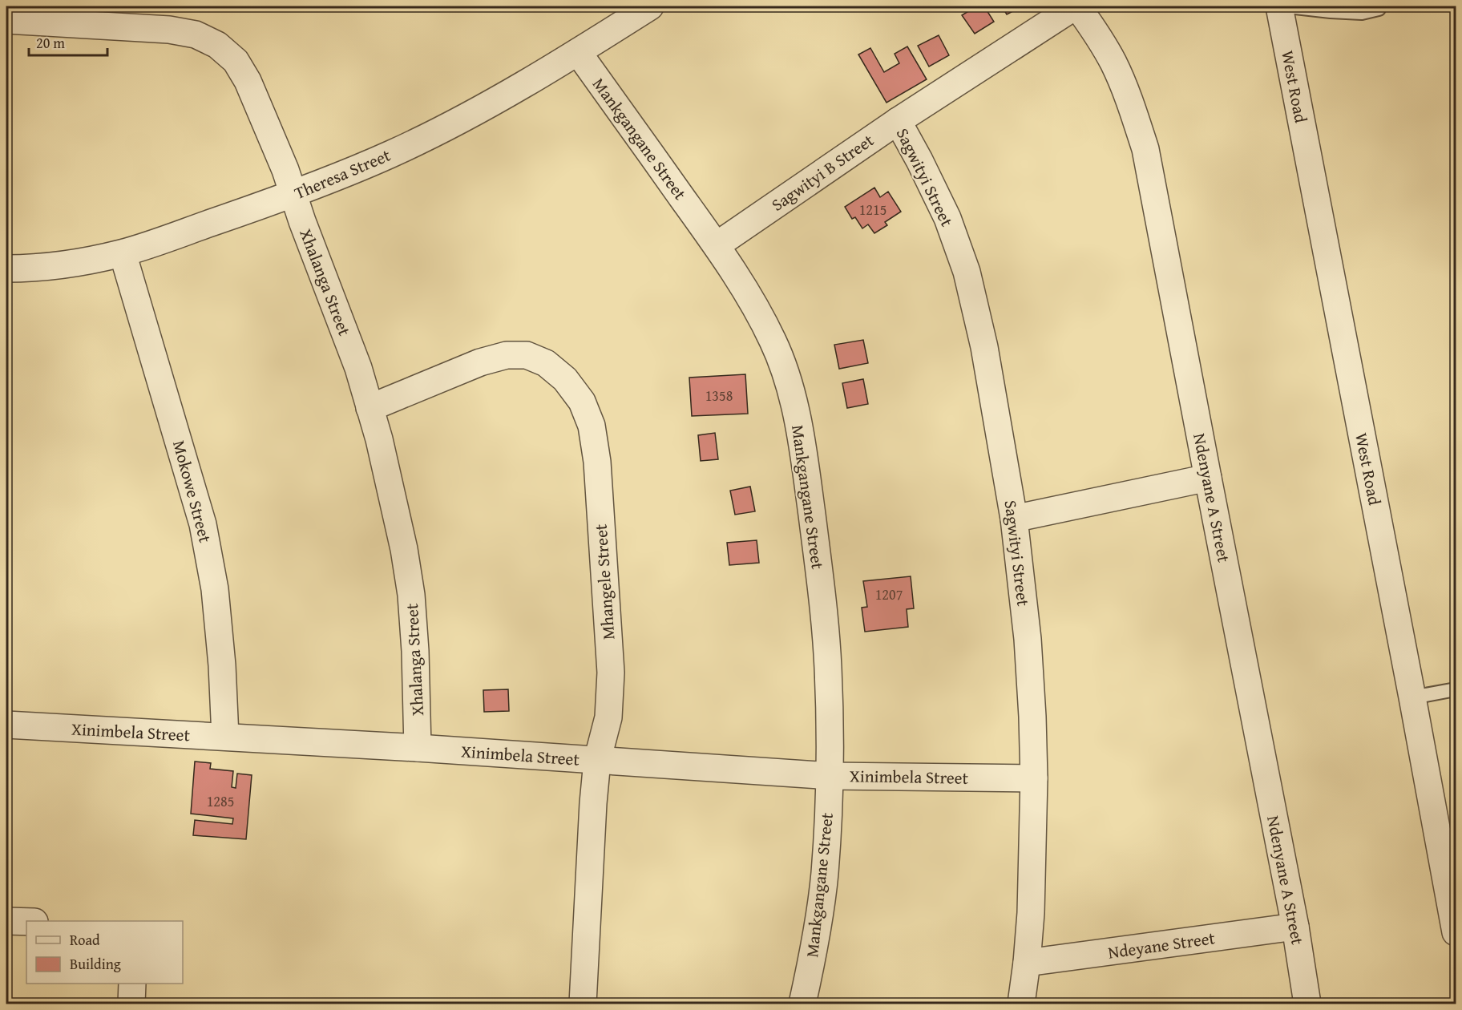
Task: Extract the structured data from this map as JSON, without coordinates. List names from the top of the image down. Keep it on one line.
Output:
{"streets":{"street":["West Road","Mankgangane Street","Sagwityi B Street","Theresa Street","Sagwityi Street","Xhalanga Street","Mokowe Street","Ndenyane A Street","Mhangele Street","Xinimbela Street","Ndeyane Street"]},"crossings":[["Mankgangane Street","Sagwityi B Street"],["Mankgangane Street","Theresa Street"],["Mankgangane Street","Xinimbela Street"],["Sagwityi B Street","Sagwityi Street"],["Sagwityi B Street","Ndenyane A Street"],["Theresa Street","Xhalanga Street"],["Theresa Street","Mokowe Street"],["Sagwityi Street","Xinimbela Street"],["Sagwityi Street","Ndeyane Street"],["Xhalanga Street","Mhangele Street"],["Xhalanga Street","Xinimbela Street"],["Mokowe Street","Xinimbela Street"],["Ndenyane A Street","Ndeyane Street"],["Mhangele Street","Xinimbela Street"]],"house_numbers":["1215","1358","1207","1285"],"legend":["Road","Building"],"scale_bar":"20 m"}
